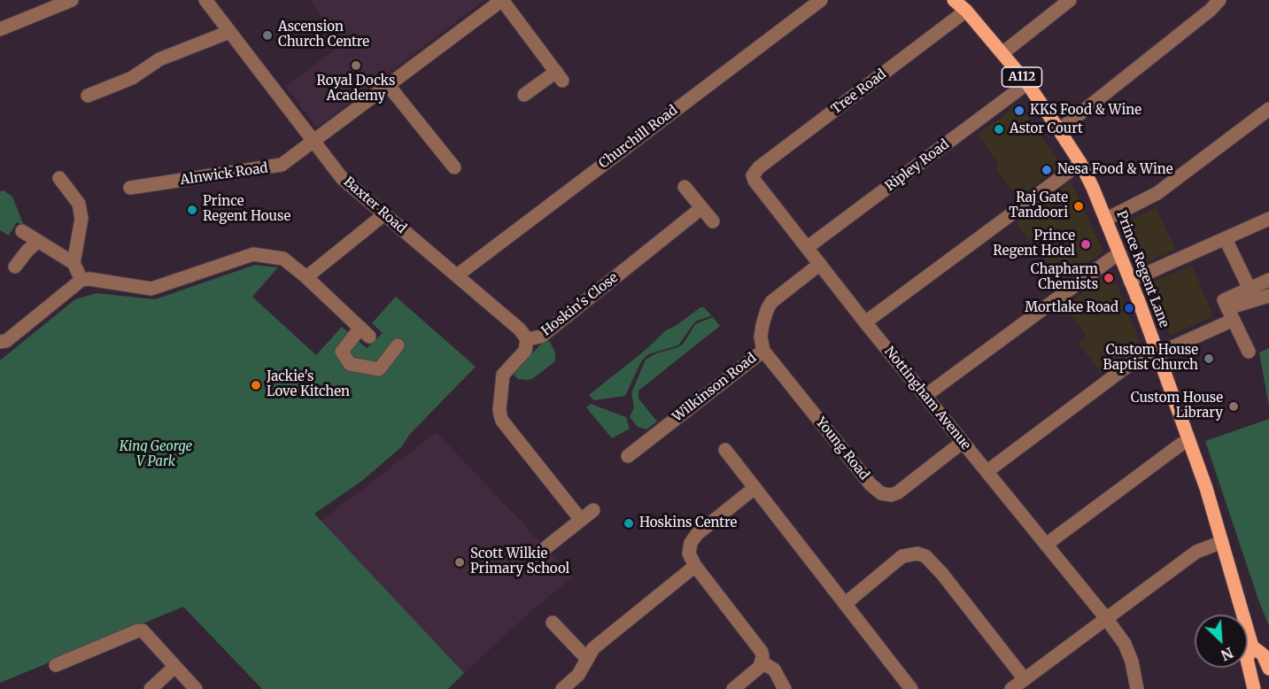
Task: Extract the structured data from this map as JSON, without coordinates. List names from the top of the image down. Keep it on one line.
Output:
{"streets":{"main road":["A112","Prince Regent Lane"],"street":["Tree Road","Churchill Road","Ripley Road","Alnwick Road","Baxter Road","Hoskin's Close","Wilkinson Road","Nottingham Avenue","Young Road"]},"crossings":[["Tree Road","Prince Regent Lane"],["Tree Road","Nottingham Avenue"],["Churchill Road","Baxter Road"],["Ripley Road","Prince Regent Lane"],["Ripley Road","Nottingham Avenue"],["Alnwick Road","Baxter Road"],["Baxter Road","Hoskin's Close"],["Wilkinson Road","Nottingham Avenue"],["Wilkinson Road","Young Road"],["Nottingham Avenue","Young Road"]],"parks":["King George V Park"],"places":["Ascension Church Centre","Royal Docks Academy","KKS Food & Wine","Astor Court","Nesa Food & Wine","Raj Gate Tandoori","Prince Regent House","Prince Regent Hotel","Chapharm Chemists","Mortlake Road","Custom House Baptist Church","Jackie's Love Kitchen","Custom House Library","Hoskins Centre","Scott Wilkie Primary School"],"north":"bottom right"}
